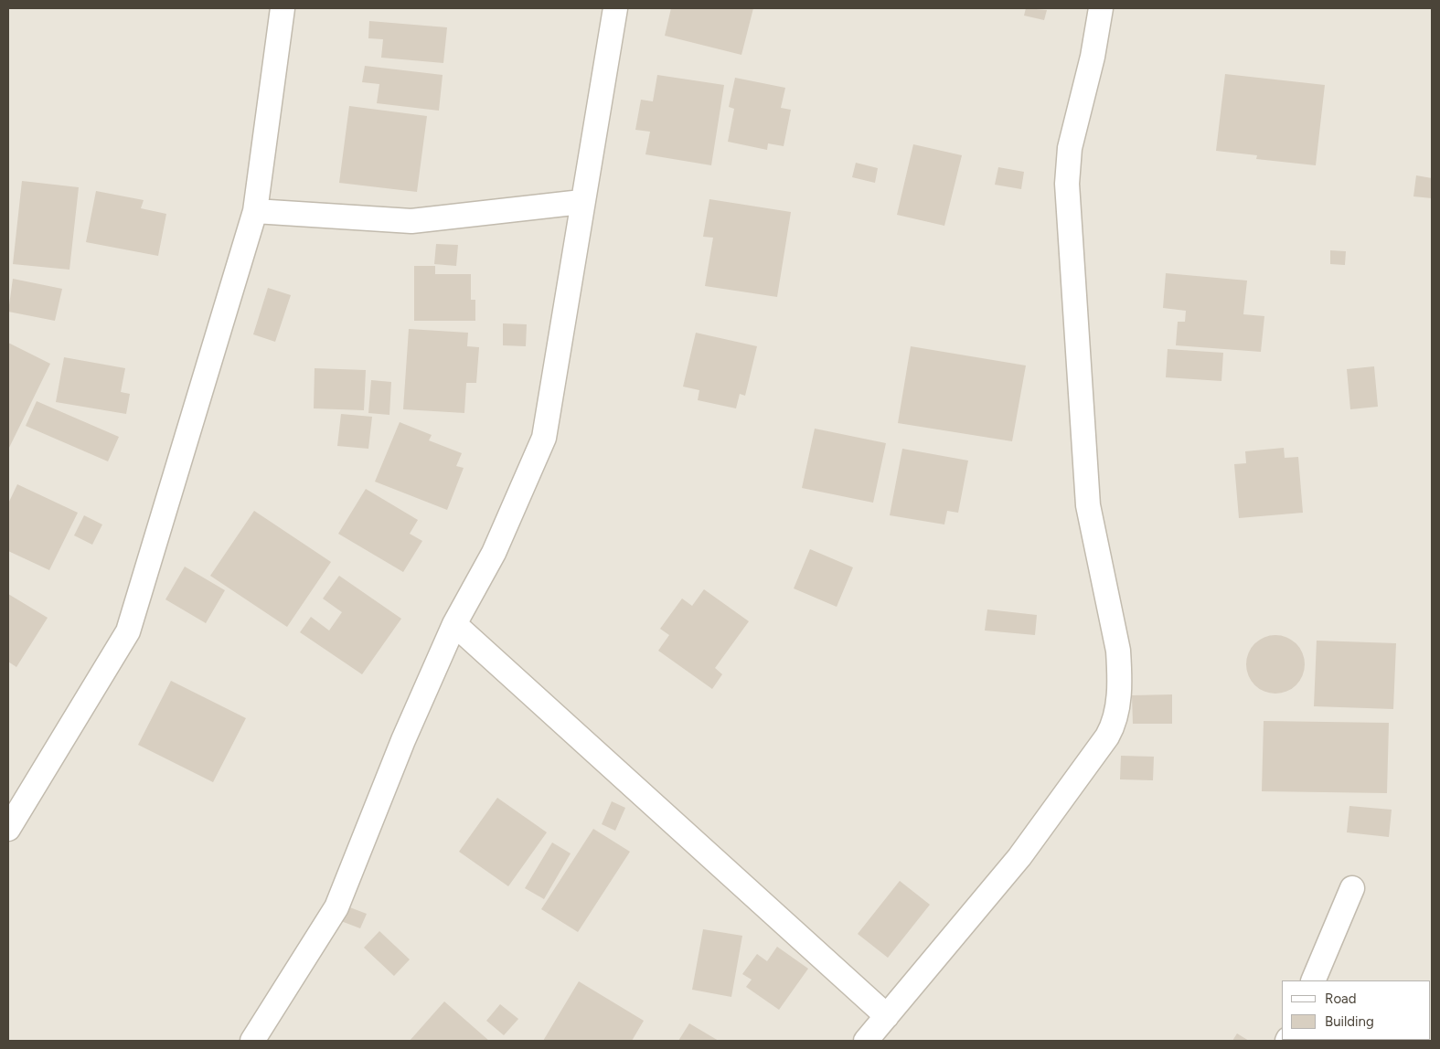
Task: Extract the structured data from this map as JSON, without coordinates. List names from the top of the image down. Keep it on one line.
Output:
{"legend":["Road","Building"]}
